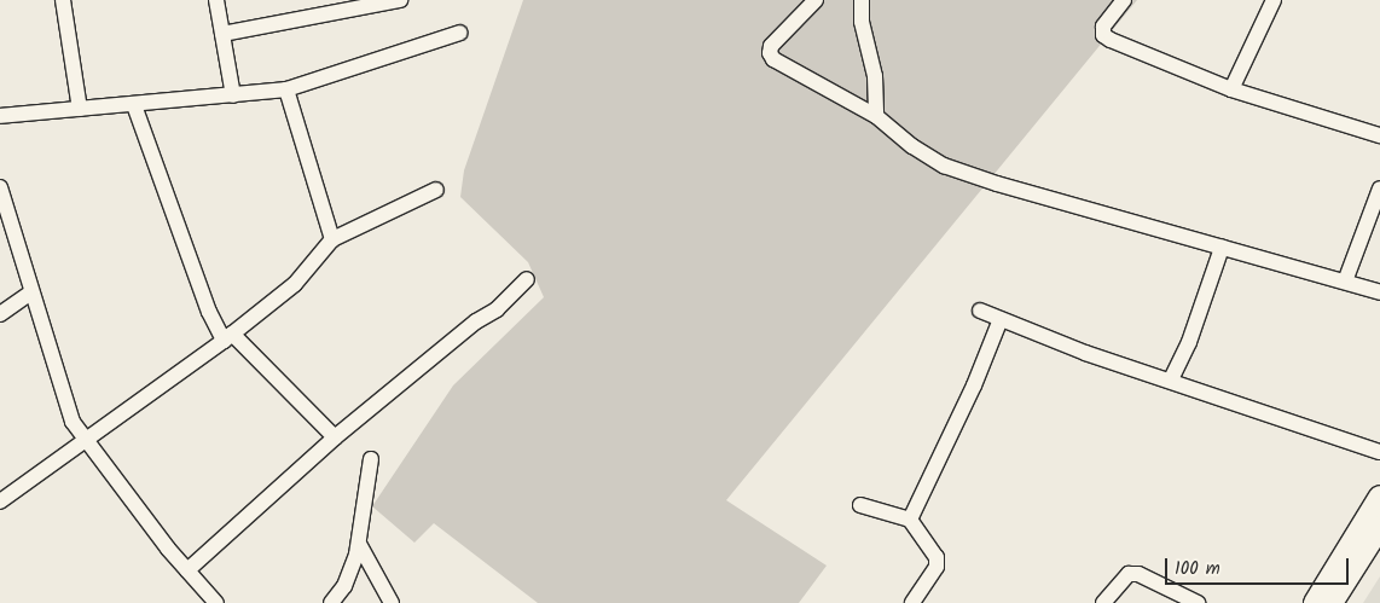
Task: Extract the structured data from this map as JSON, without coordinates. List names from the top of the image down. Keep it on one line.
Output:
{"scale_bar":"100 m"}
